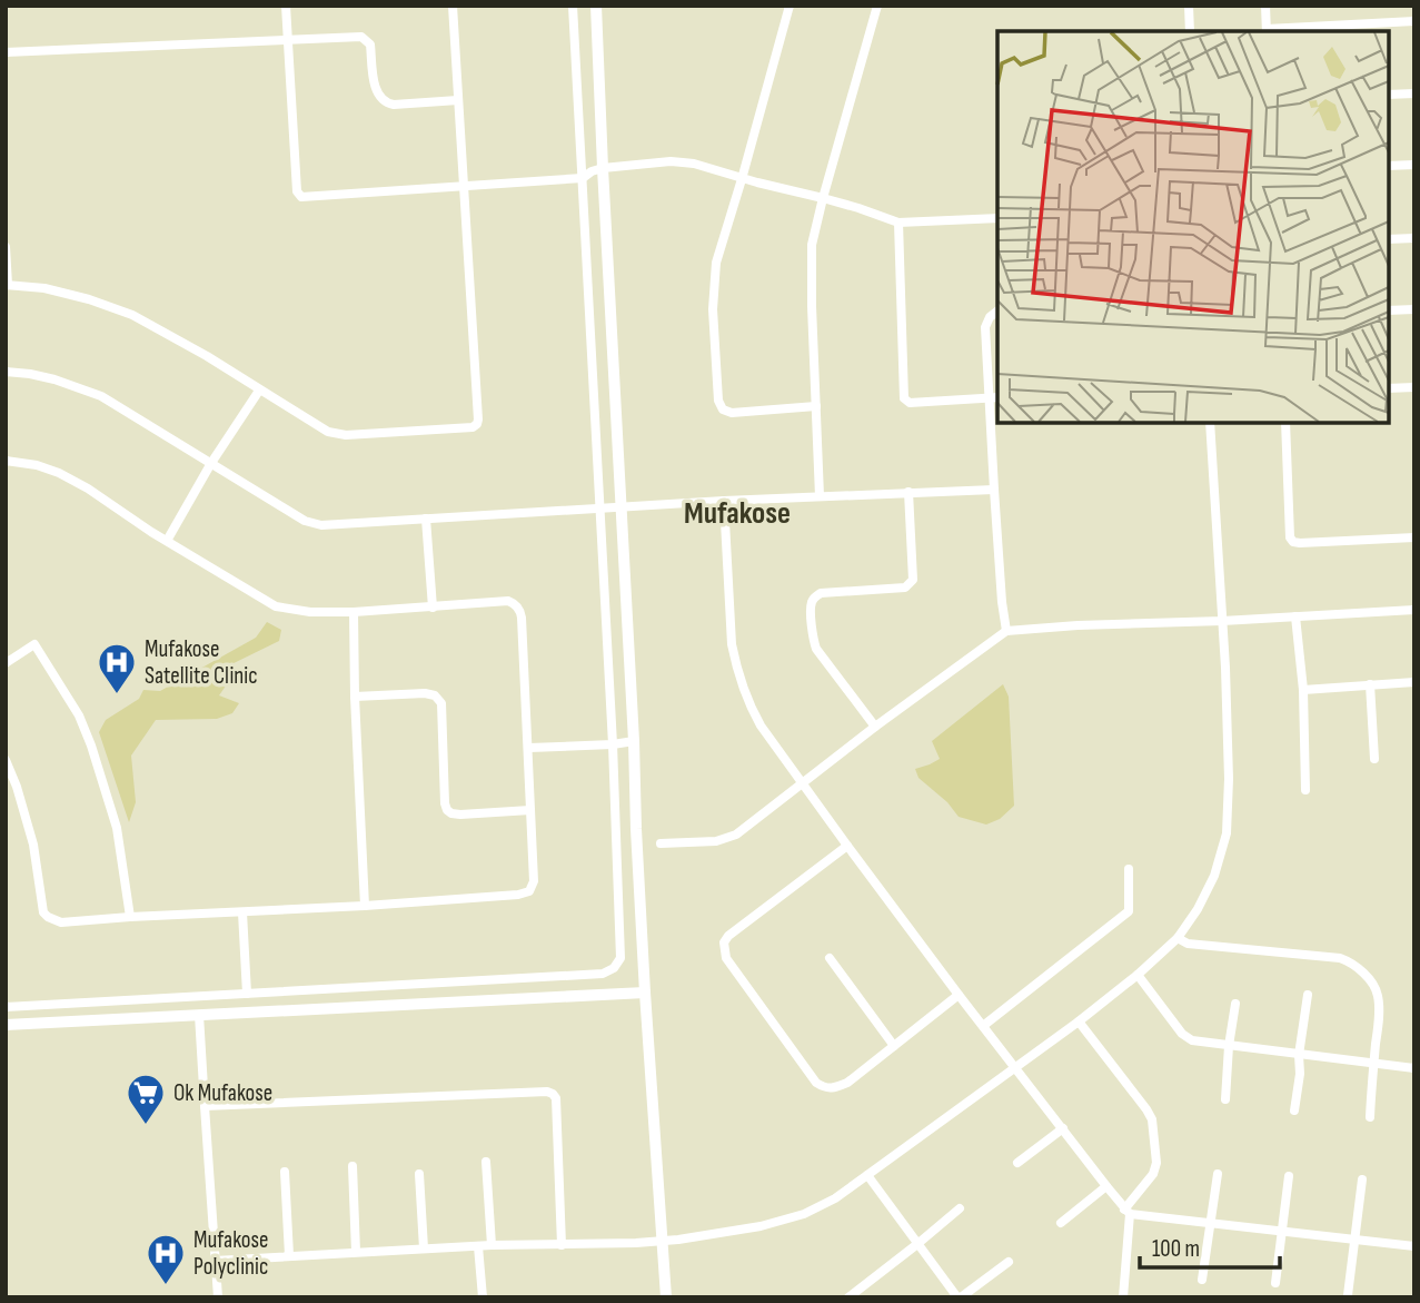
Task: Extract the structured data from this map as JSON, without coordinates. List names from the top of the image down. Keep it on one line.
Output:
{"districts":["Mufakose"],"places":{"hospital":["Mufakose Satellite Clinic","Mufakose Polyclinic"],"supermarket":["Ok Mufakose"]},"scale_bar":"100 m"}
